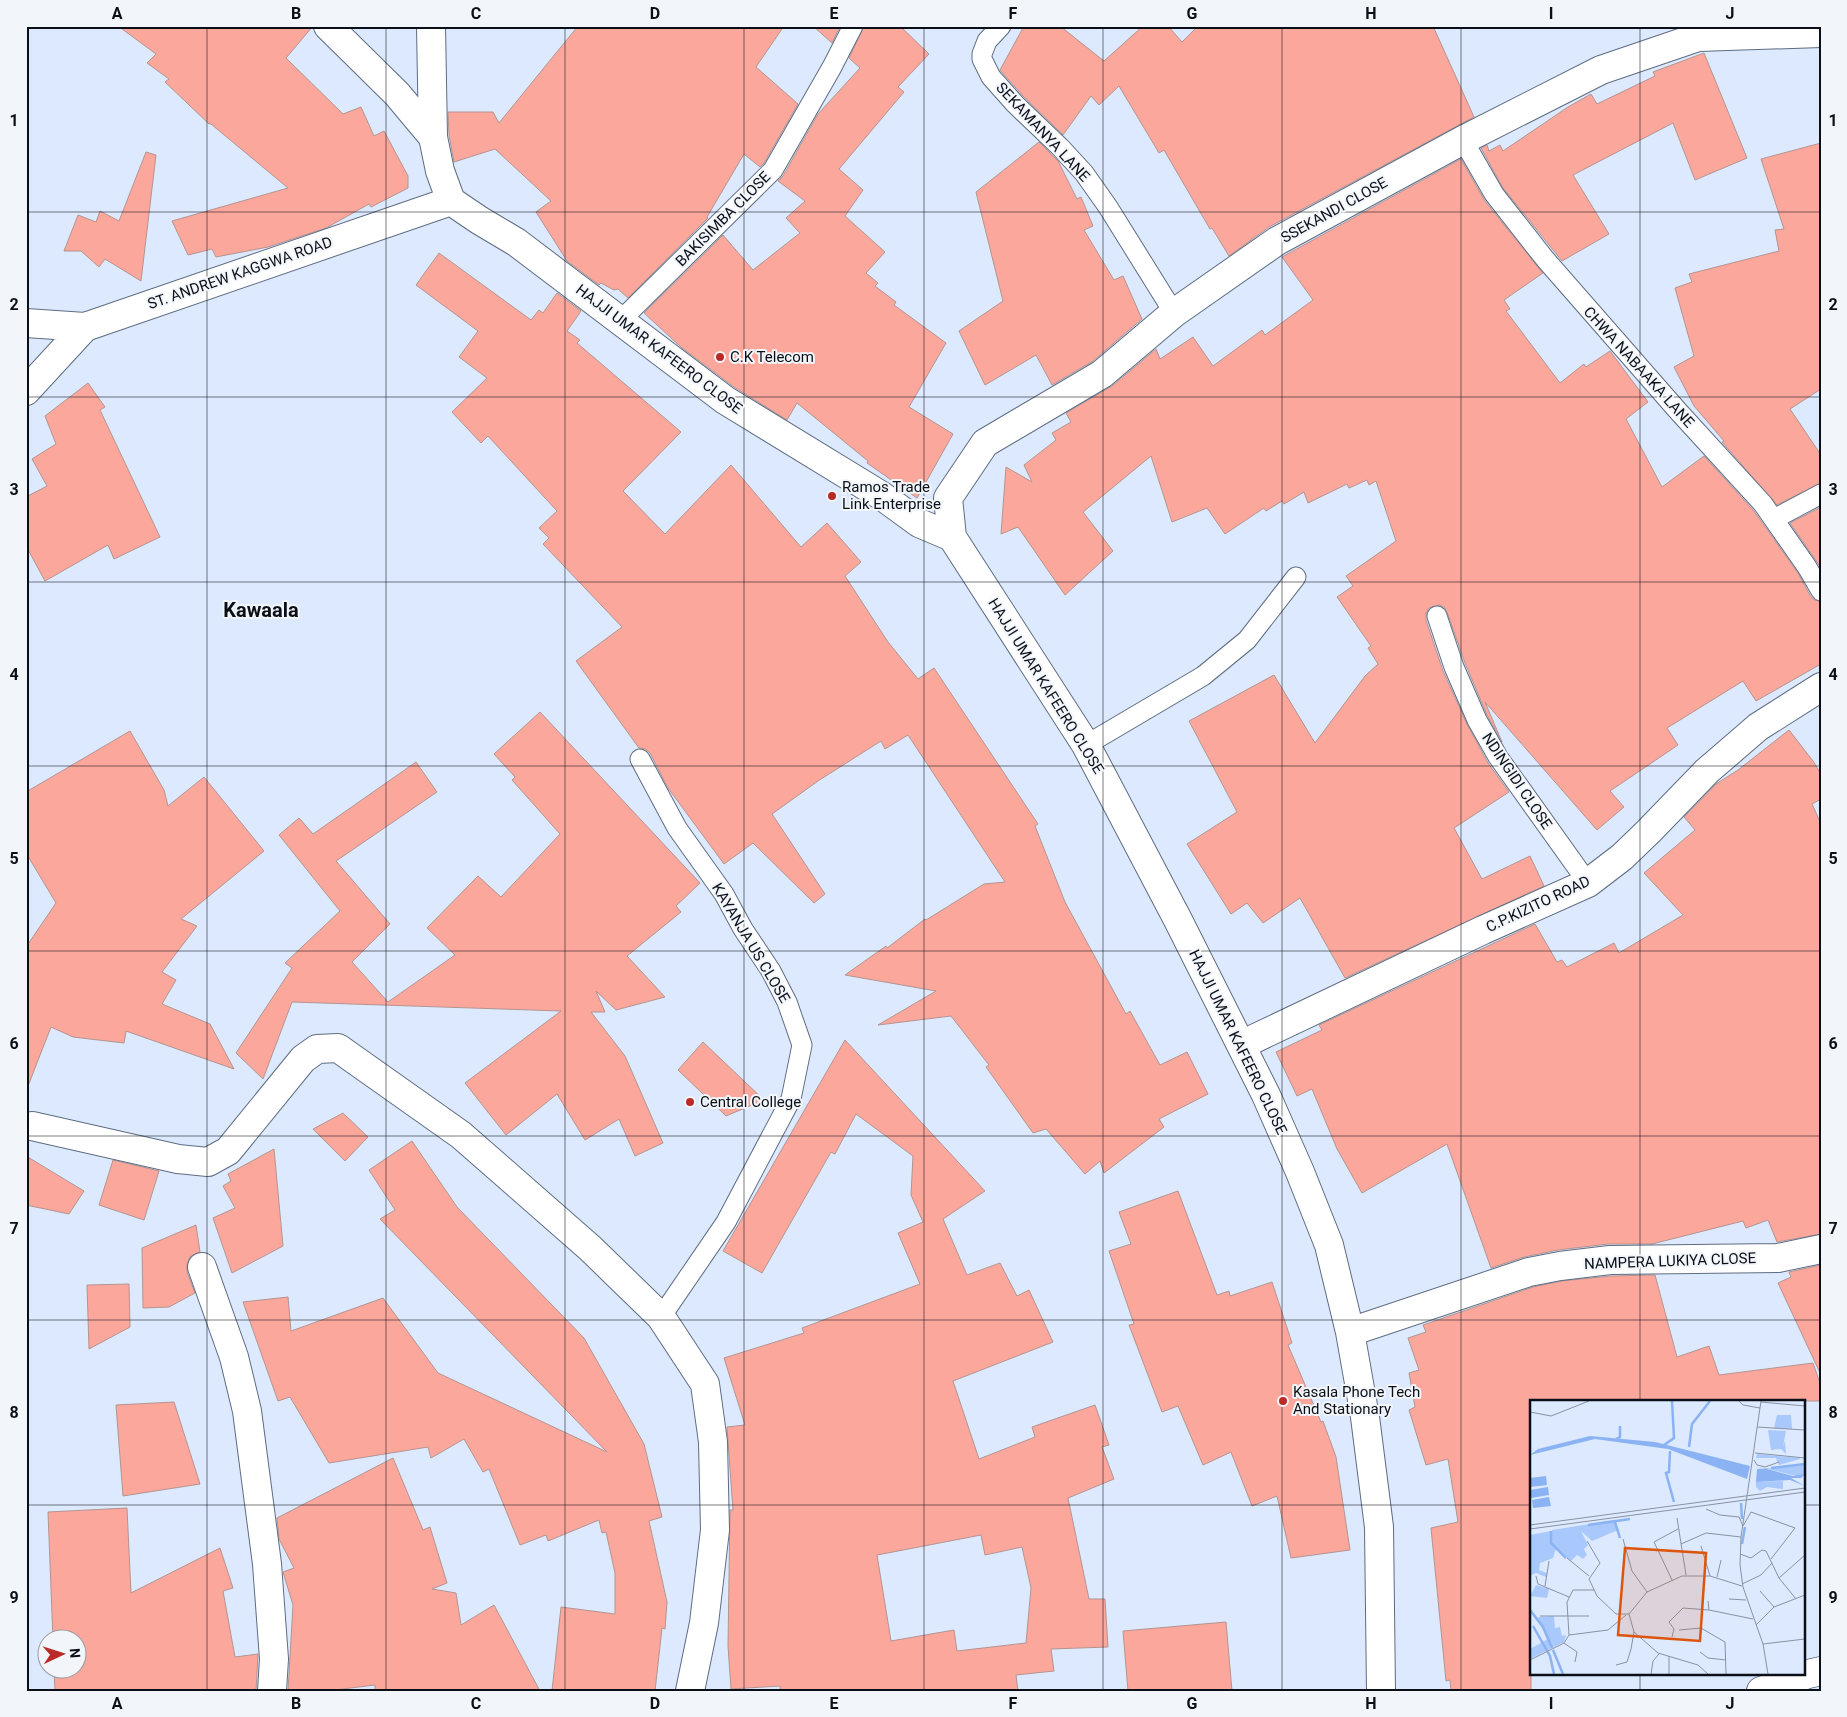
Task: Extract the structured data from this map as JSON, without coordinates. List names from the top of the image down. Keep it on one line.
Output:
{"streets":{"street":["SSEKANDI CLOSE","ST. ANDREW KAGGWA ROAD","HAJJI UMAR KAFEERO CLOSE","C.P.KIZITO ROAD","NAMPERA LUKIYA CLOSE"],"lane":["SEKAMANYA LANE","BAKISIMBA CLOSE","CHWA NABAAKA LANE","NDINGIDI CLOSE","KAYANJA US CLOSE"]},"crossings":[["SEKAMANYA LANE","SSEKANDI CLOSE"],["SSEKANDI CLOSE","HAJJI UMAR KAFEERO CLOSE"],["SSEKANDI CLOSE","CHWA NABAAKA LANE"],["BAKISIMBA CLOSE","HAJJI UMAR KAFEERO CLOSE"],["ST. ANDREW KAGGWA ROAD","HAJJI UMAR KAFEERO CLOSE"],["HAJJI UMAR KAFEERO CLOSE","C.P.KIZITO ROAD"],["HAJJI UMAR KAFEERO CLOSE","NAMPERA LUKIYA CLOSE"],["NDINGIDI CLOSE","C.P.KIZITO ROAD"]],"districts":["Kawaala"],"places":["C.K Telecom","Ramos Trade Link Enterprise","Central College","Kasala Phone Tech And Stationary"],"north":"right","grid":{"columns":["A","B","C","D","E","F","G","H","I","J"],"rows":["1","2","3","4","5","6","7","8","9"]}}
